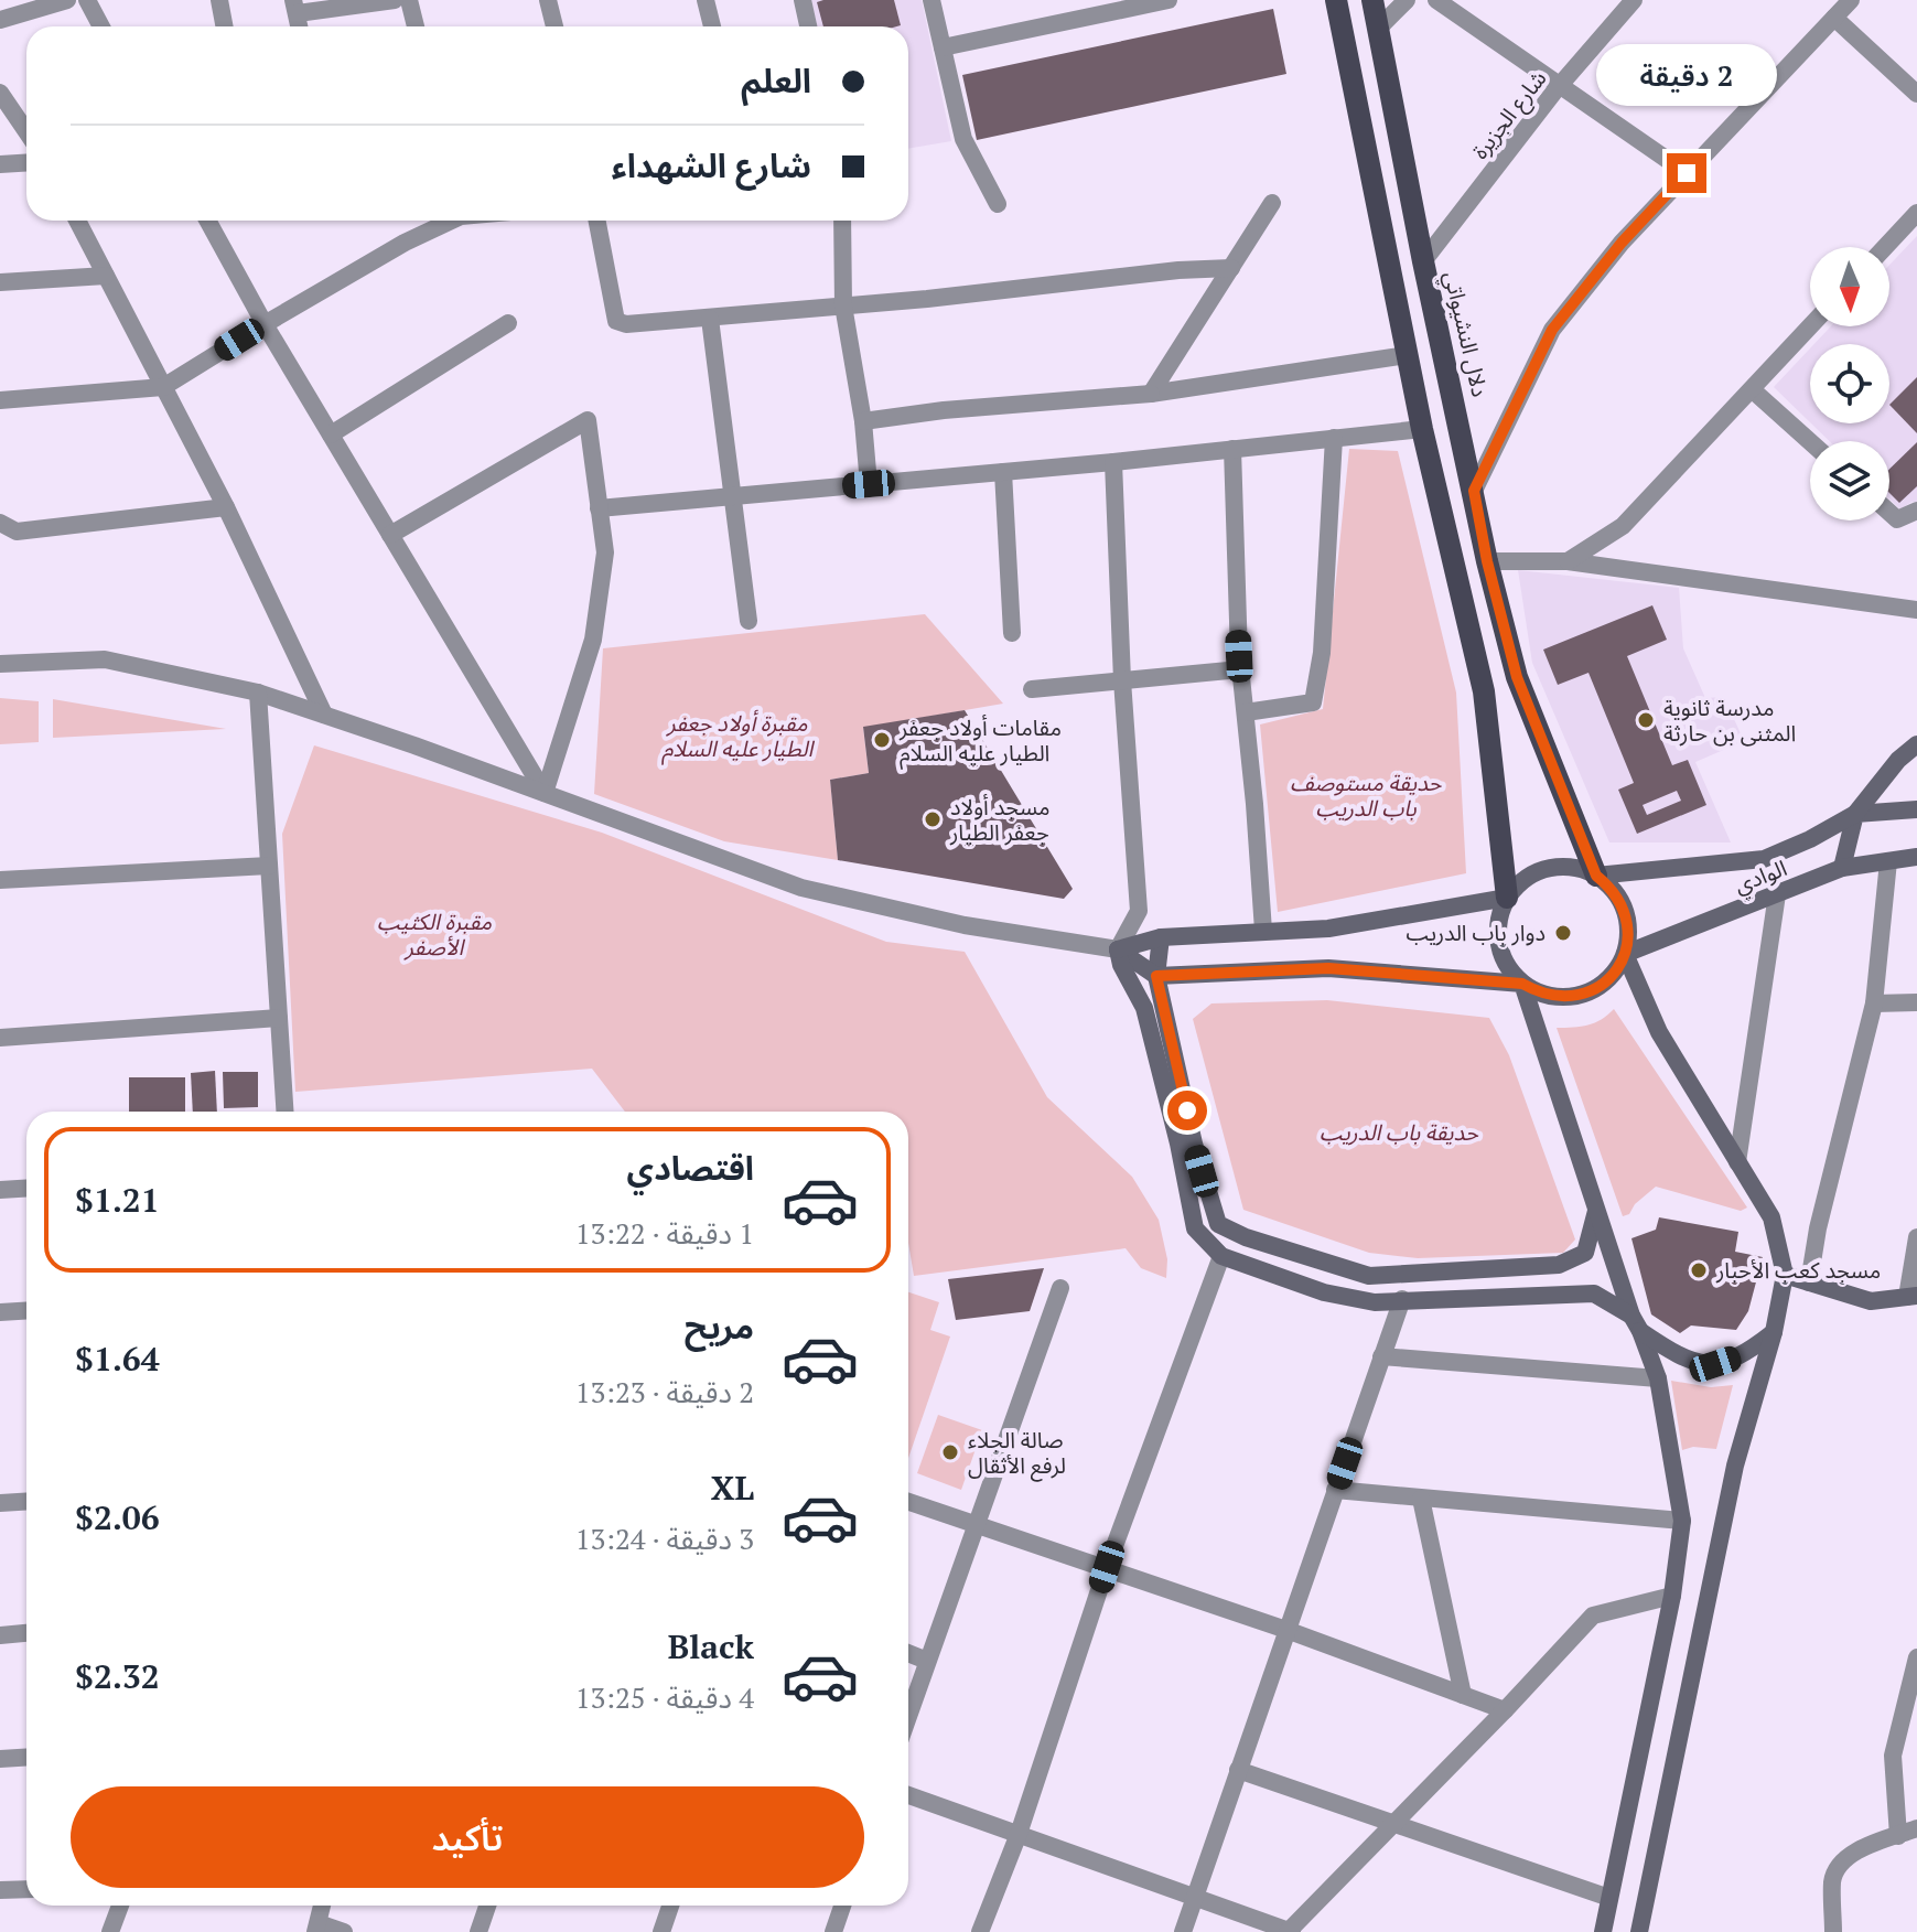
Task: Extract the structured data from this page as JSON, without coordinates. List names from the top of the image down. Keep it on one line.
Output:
{"streets":{"main road":["دلال النشيواتي","الوادي"],"street":["شارع الجزيرة"]},"crossings":[["شارع الجزيرة","دلال النشيواتي"],["دلال النشيواتي","الوادي"]],"parks":["مقبرة أولاد جعفر الطيار عليه السلام","حديقة مستوصف باب الدريب","مقبرة الكثيب الأصفر","حديقة باب الدريب"],"places":["مدرسة ثانوية المثنى بن حارثة","مقامات أولاد جعفر الطيار عليه السلام","مسجد أولاد جعفر الطيار","دوار باب الدريب","مسجد كعب الأحبار","صالة الجلاء لرفع الأثقال"],"north":"bottom","page":{"banner":["العلم","شارع الشهداء"],"bubble":"2 دقيقة","list":[{"name":"اقتصادي","note":"1 دقيقة · 13:22","value":"$1.21"},{"name":"مريح","note":"2 دقيقة · 13:23","value":"$1.64"},{"name":"XL","note":"3 دقيقة · 13:24","value":"$2.06"},{"name":"Black","note":"4 دقيقة · 13:25","value":"$2.32"}],"buttons":"تأكيد"}}
